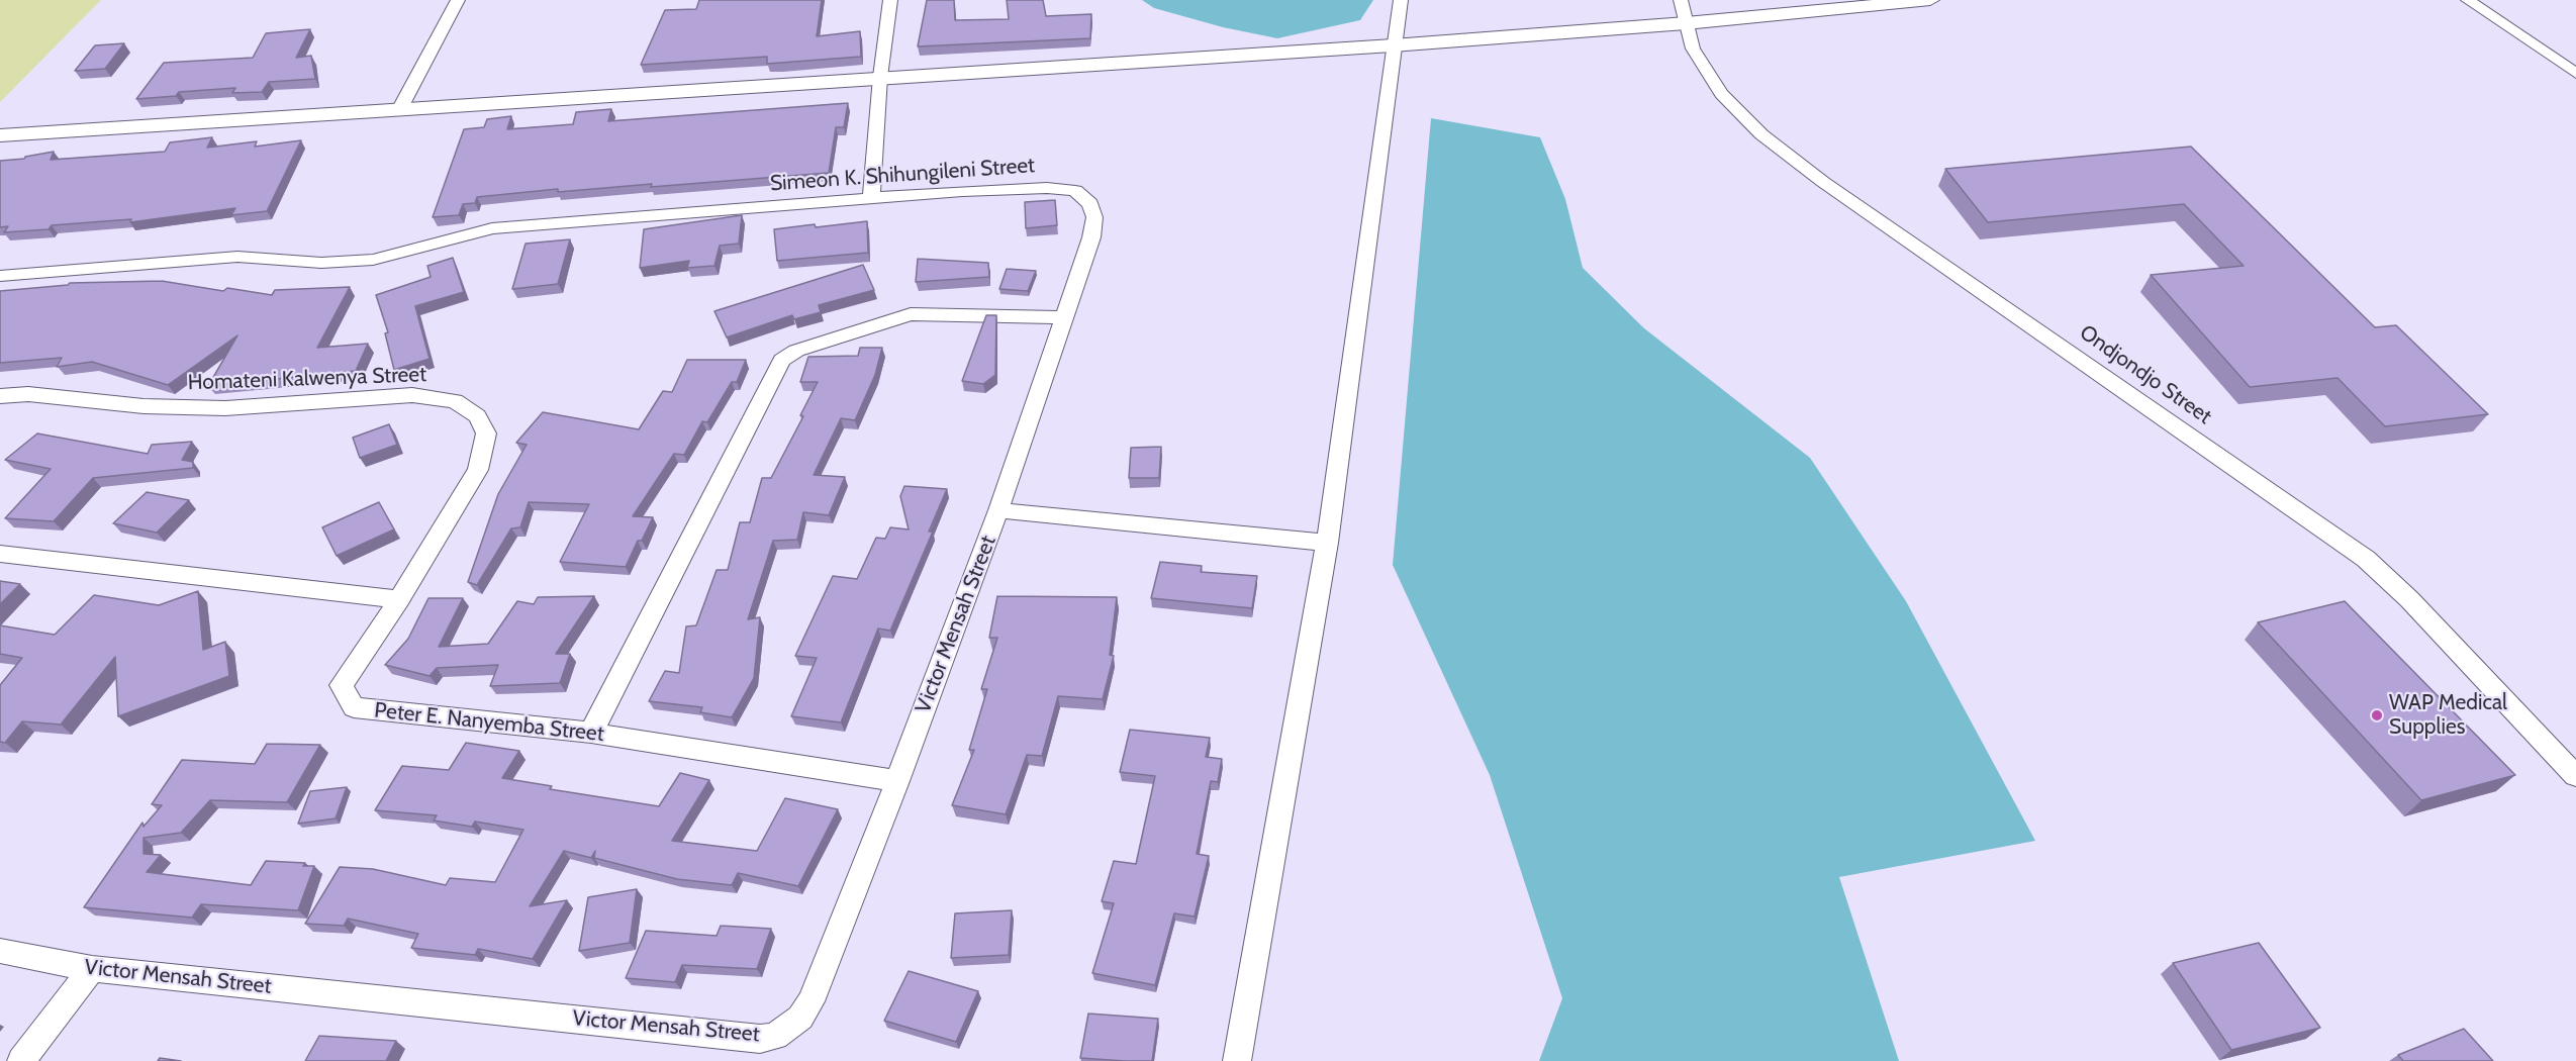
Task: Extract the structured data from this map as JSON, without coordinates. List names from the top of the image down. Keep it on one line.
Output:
{"streets":{"street":["Simeon K. Shihungileni Street","Ondjondjo Street","Homateni Kalwenya Street","Victor Mensah Street","Peter E. Nanyemba Street"]},"crossings":[["Simeon K. Shihungileni Street","Victor Mensah Street"],["Homateni Kalwenya Street","Peter E. Nanyemba Street"],["Victor Mensah Street","Peter E. Nanyemba Street"]],"places":["WAP Medical Supplies"]}
